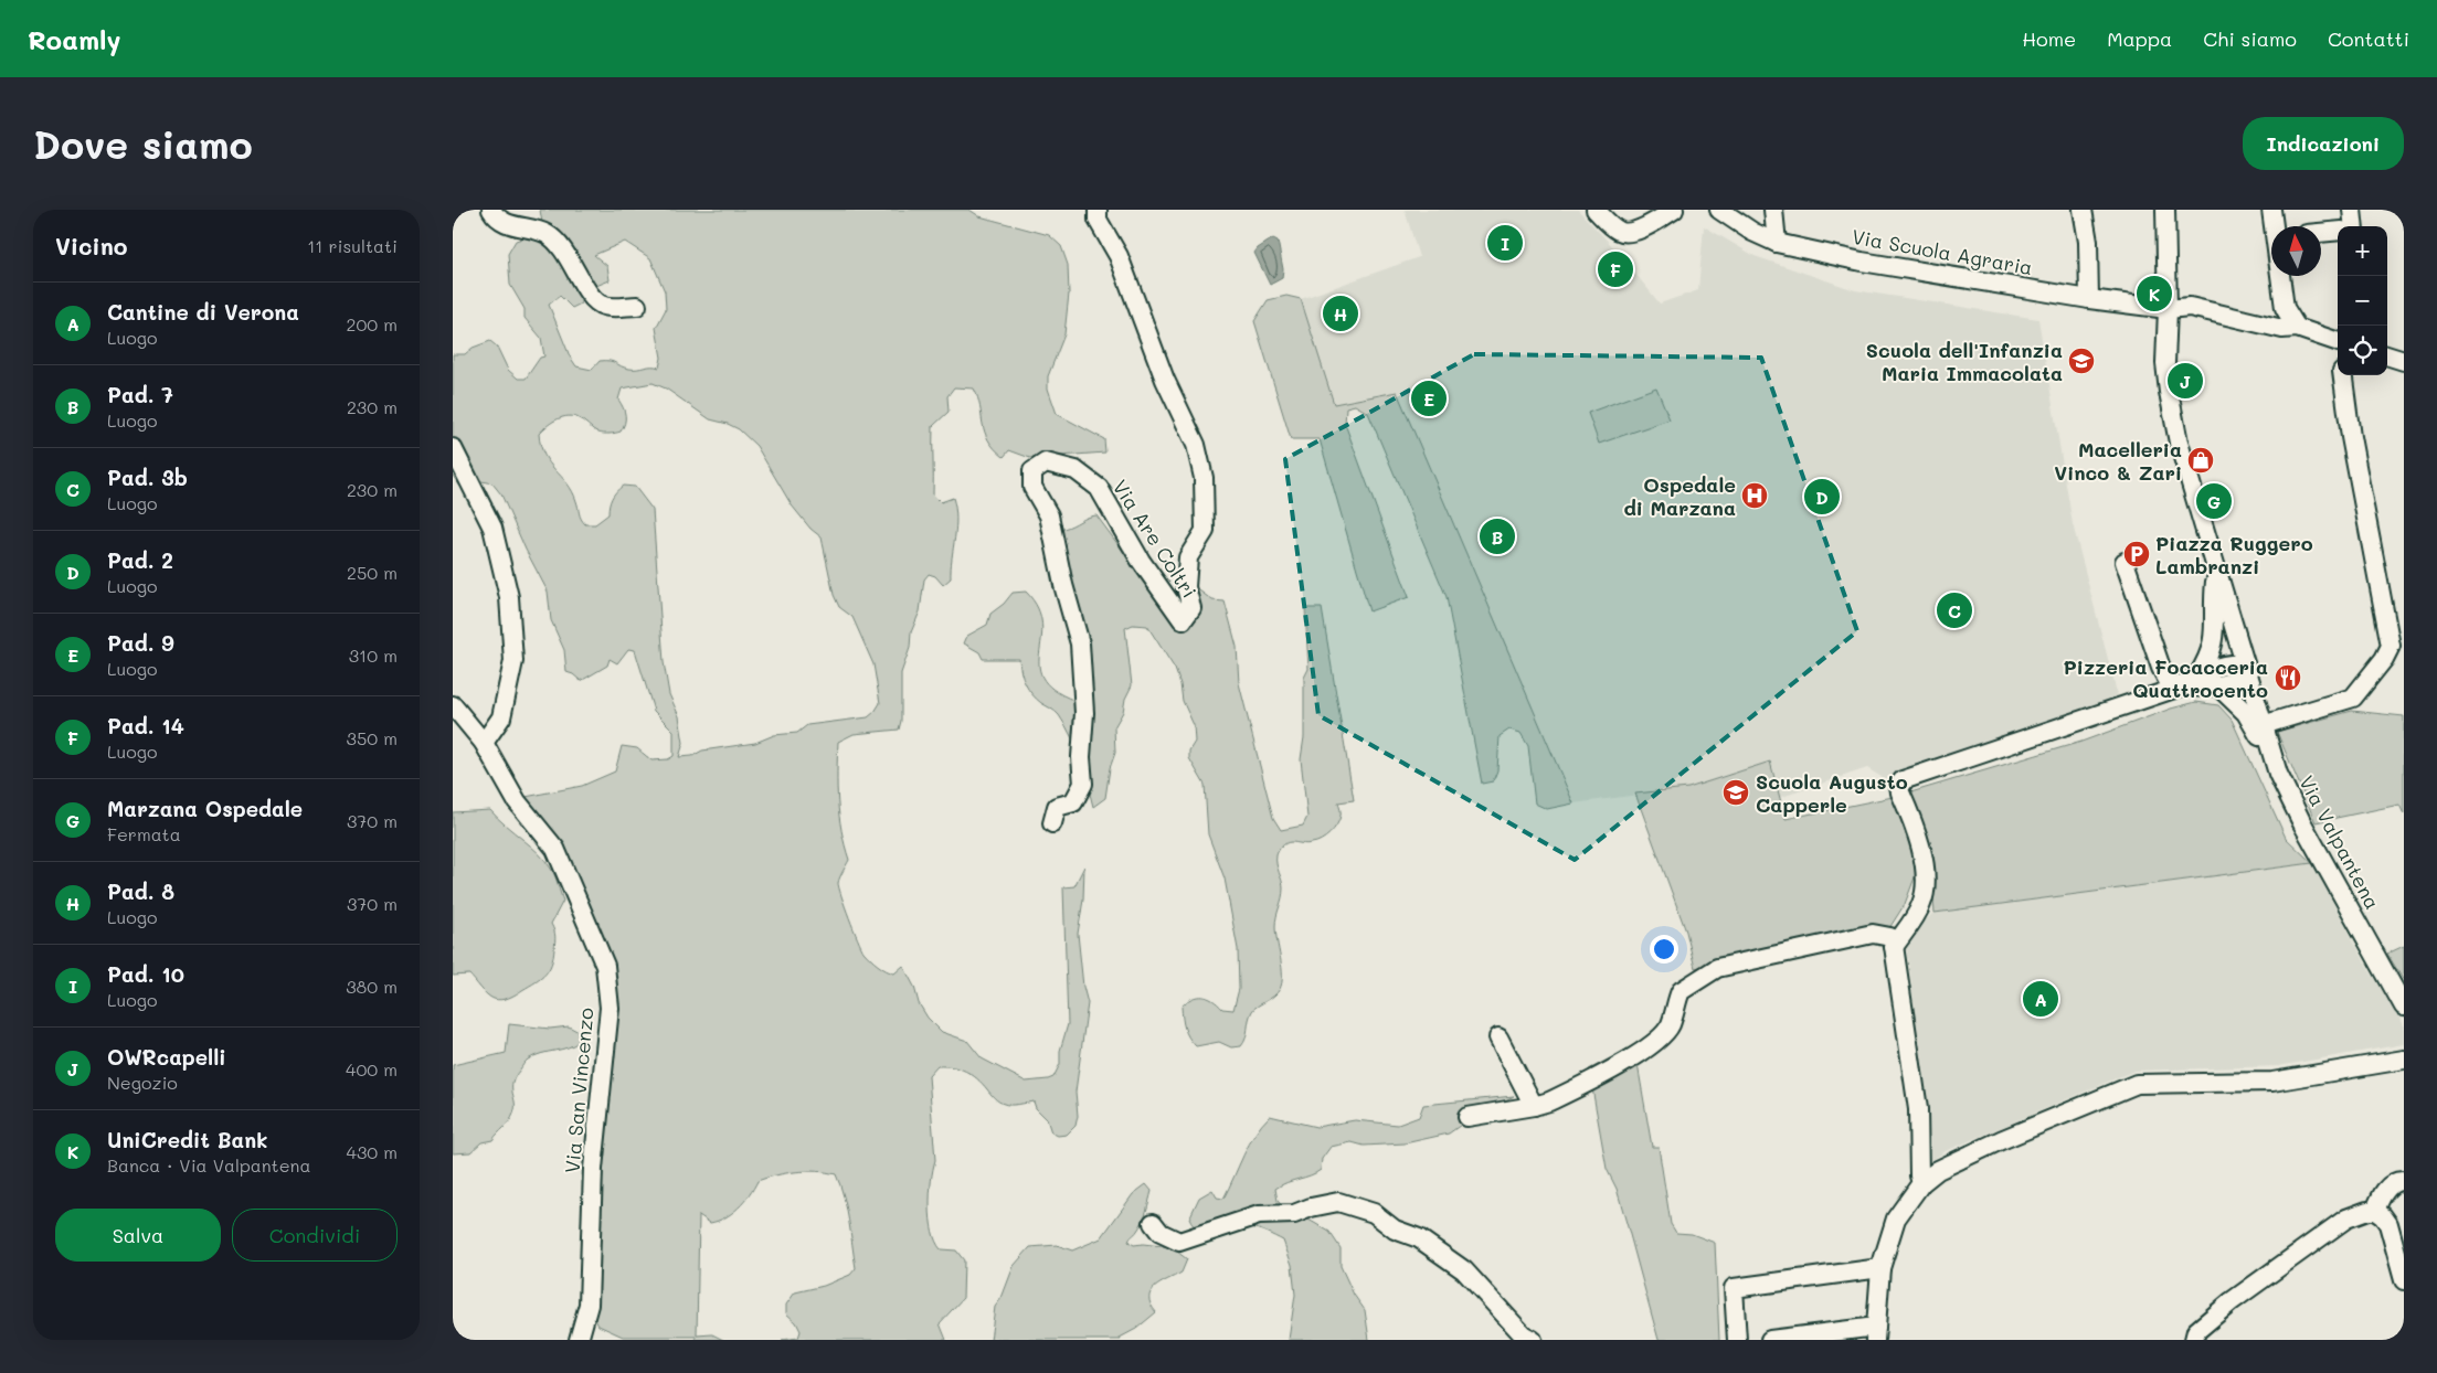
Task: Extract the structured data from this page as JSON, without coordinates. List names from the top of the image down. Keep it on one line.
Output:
{"streets":{"street":["Via Scuola Agraria","Via Are Coltri","Via Valpantena","Via San Vincenzo"]},"crossings":[["Via Scuola Agraria","Via Valpantena"]],"places":{"school or university":["Scuola dell'Infanzia Maria Immacolata","Scuola Augusto Capperle"],"shop":["Macelleria Vinco & Zari"],"hospital":["Ospedale di Marzana"],"parking":["Piazza Ruggero Lambranzi"],"restaurant":["Pizzeria Focacceria Quattrocento"]},"north":"top","page":{"header":"Roamly","nav":["Home","Mappa","Chi siamo","Contatti"],"buttons":["Indicazioni",["Salva","Condividi"]],"title":"Dove siamo","heading":["Vicino","11 risultati"],"pins":["I","F","K","H","J","E","D","G","B","C","A"],"map_buttons":["+","−"],"list":[{"mark":"A","name":"Cantine di Verona","note":"Luogo","value":"200 m"},{"mark":"B","name":"Pad. 7","note":"Luogo","value":"230 m"},{"mark":"C","name":"Pad. 3b","note":"Luogo","value":"230 m"},{"mark":"D","name":"Pad. 2","note":"Luogo","value":"250 m"},{"mark":"E","name":"Pad. 9","note":"Luogo","value":"310 m"},{"mark":"F","name":"Pad. 14","note":"Luogo","value":"350 m"},{"mark":"G","name":"Marzana Ospedale","note":"Fermata","value":"370 m"},{"mark":"H","name":"Pad. 8","note":"Luogo","value":"370 m"},{"mark":"I","name":"Pad. 10","note":"Luogo","value":"380 m"},{"mark":"J","name":"OWRcapelli","note":"Negozio","value":"400 m"},{"mark":"K","name":"UniCredit Bank","note":"Banca · Via Valpantena","value":"430 m"}]}}
